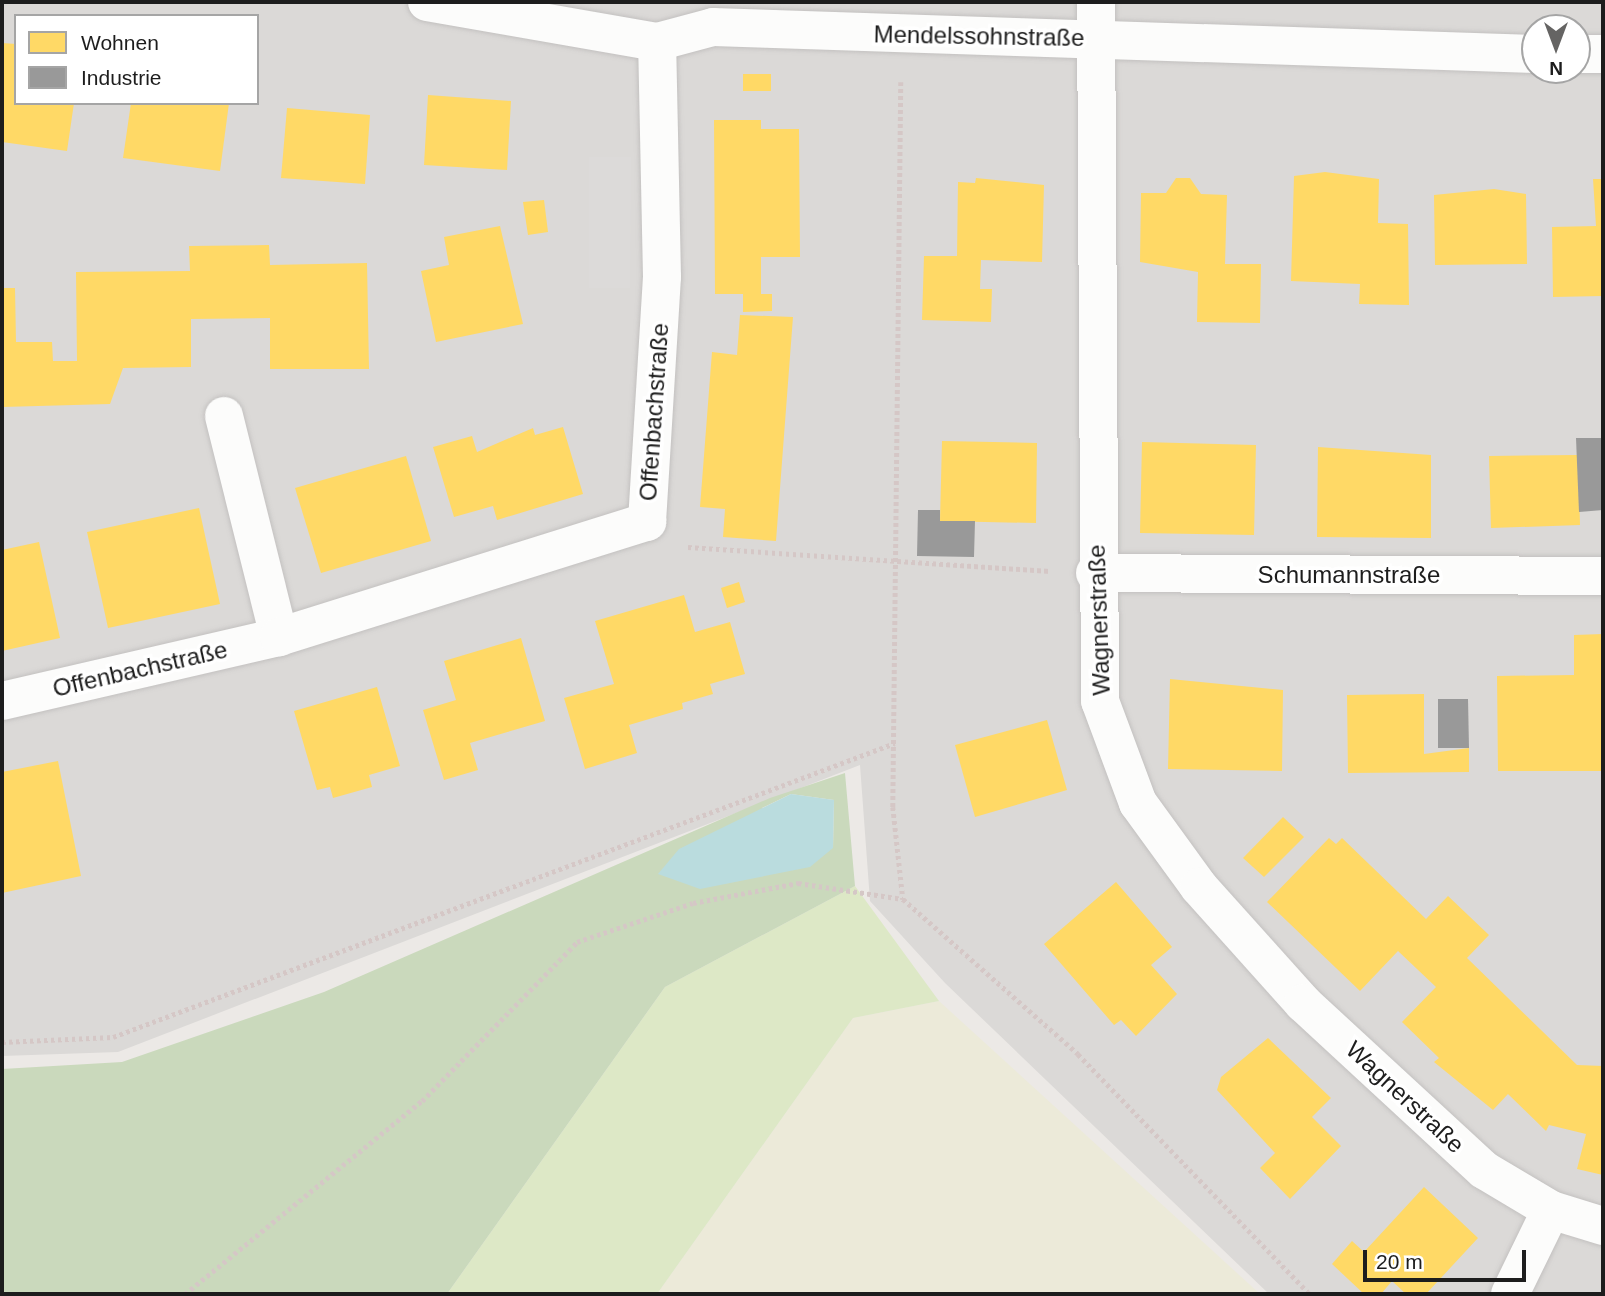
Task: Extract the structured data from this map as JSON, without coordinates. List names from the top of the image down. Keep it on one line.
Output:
{"streets":{"street":["Mendelssohnstraße","Offenbachstraße","Schumannstraße","Wagnerstraße"]},"crossings":[["Mendelssohnstraße","Offenbachstraße"],["Mendelssohnstraße","Wagnerstraße"],["Schumannstraße","Wagnerstraße"]],"legend":["Wohnen","Industrie"],"scale_bar":"20 m","north":"bottom"}
